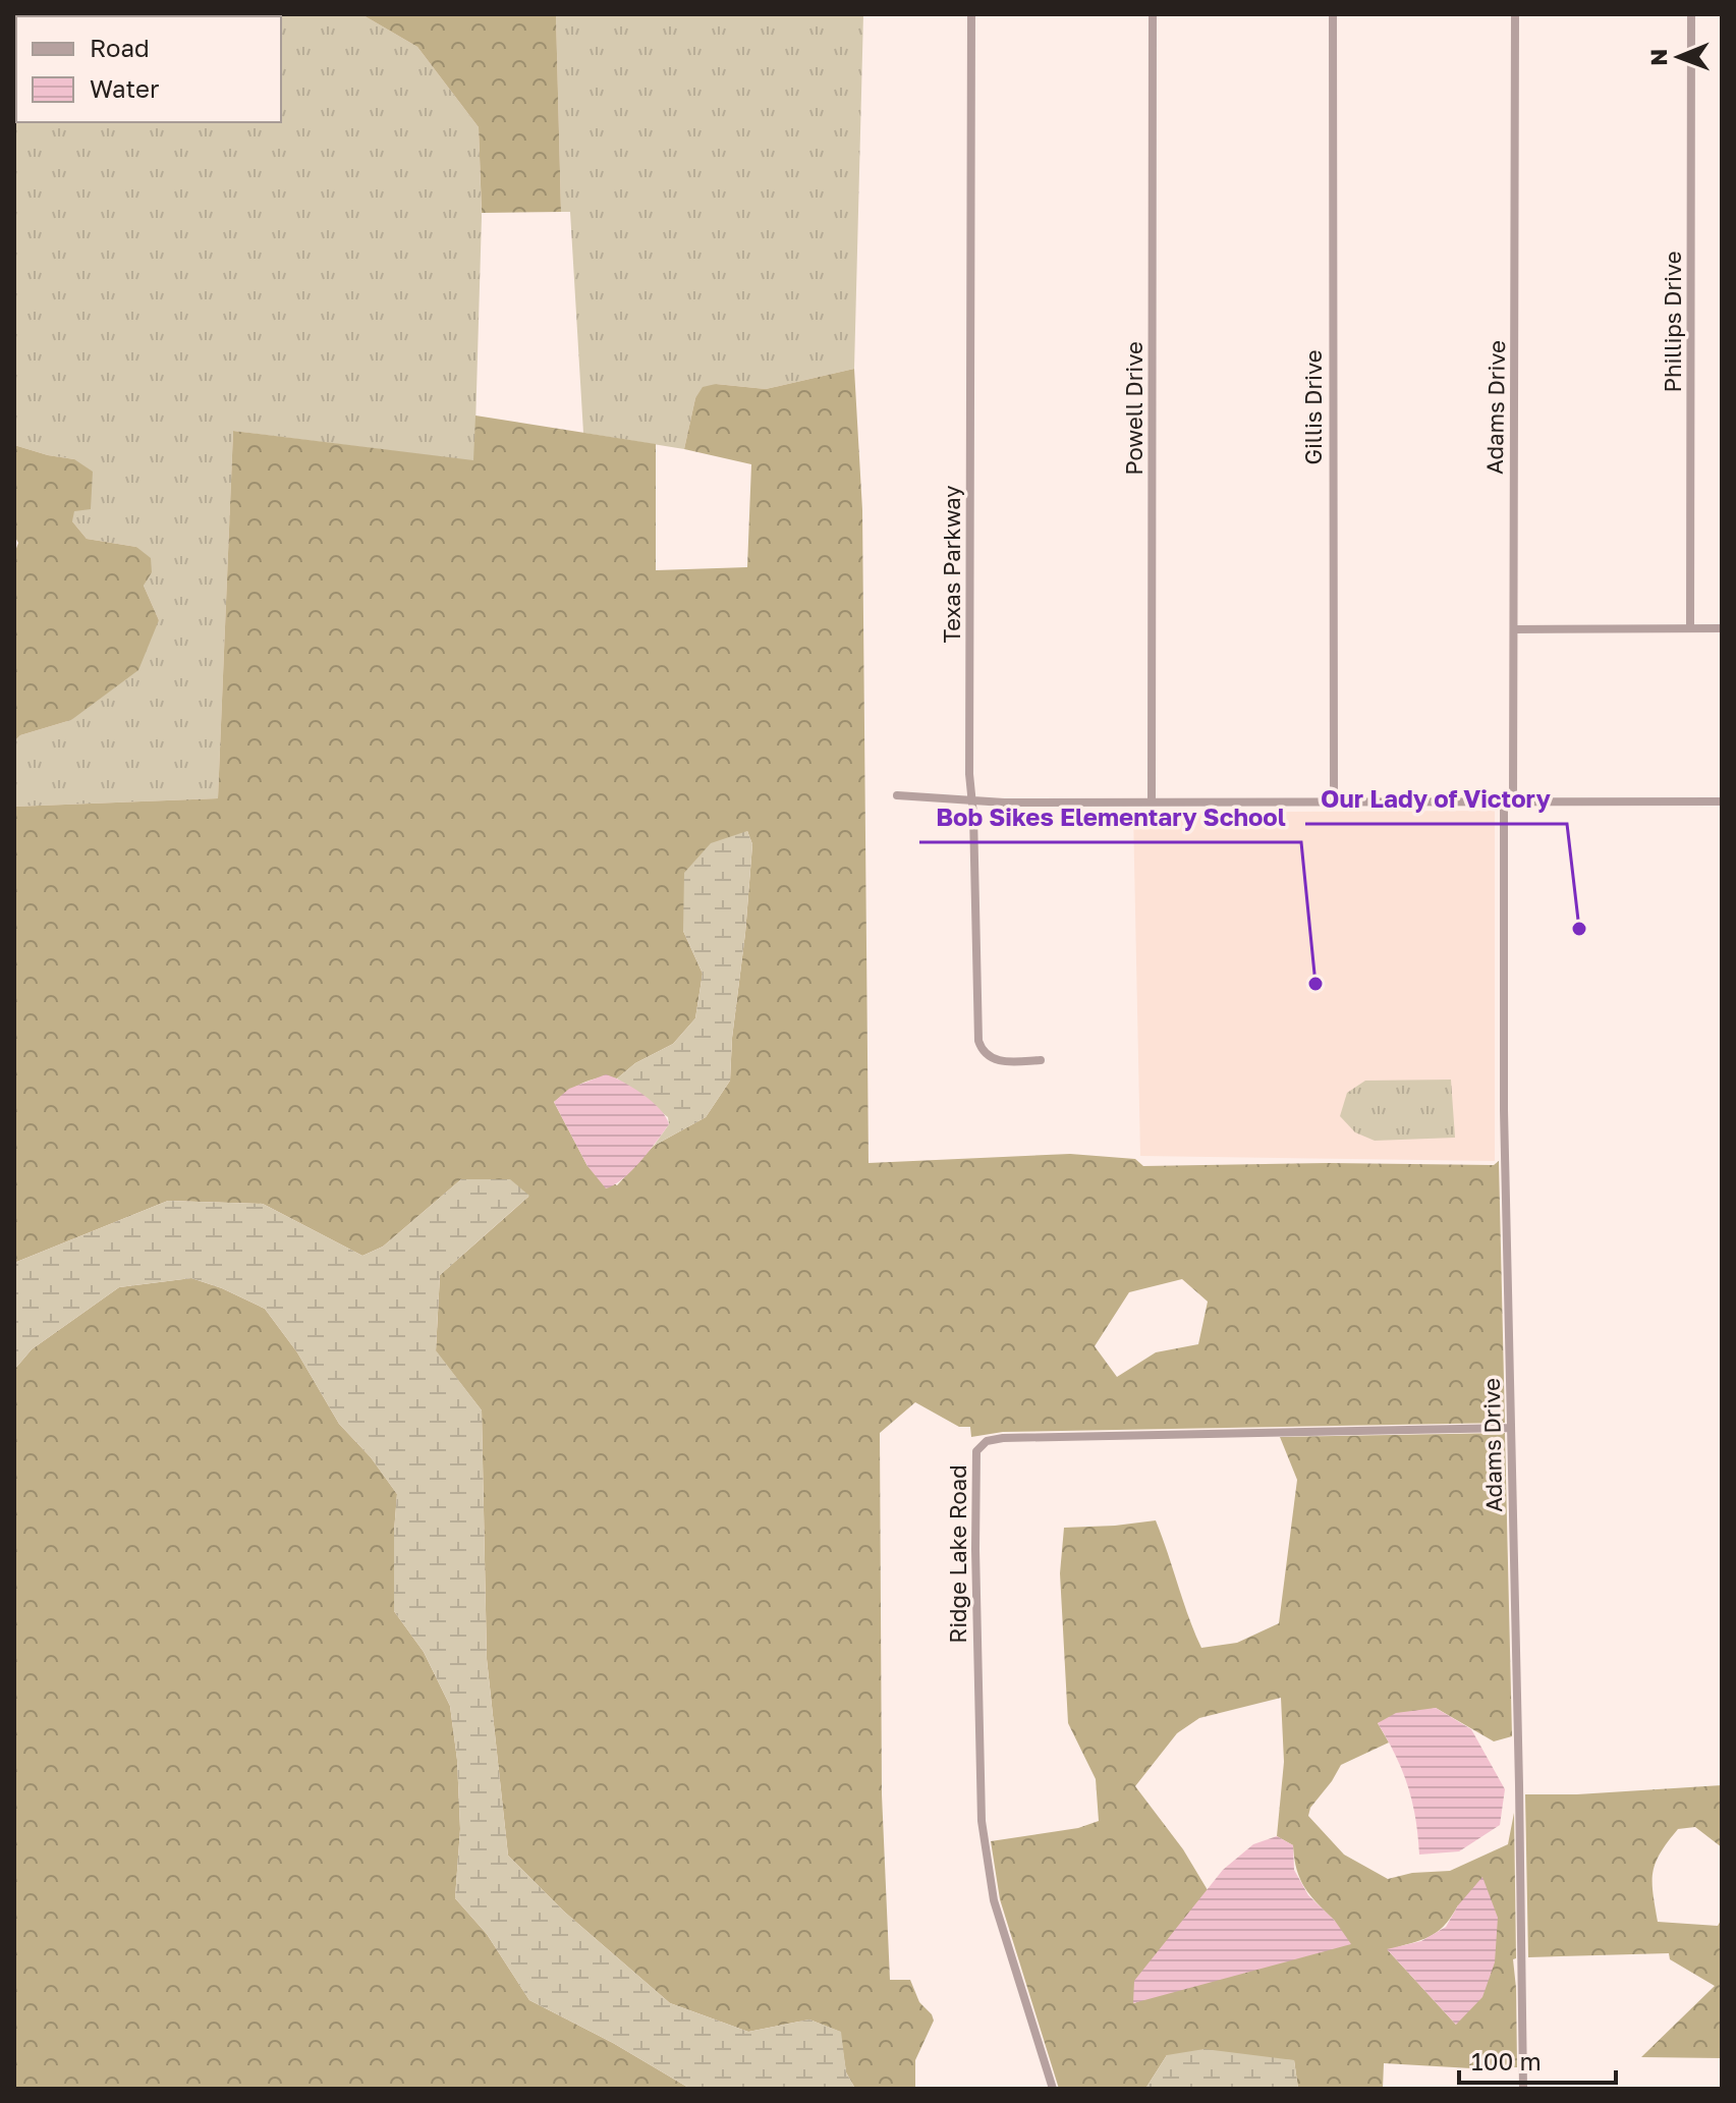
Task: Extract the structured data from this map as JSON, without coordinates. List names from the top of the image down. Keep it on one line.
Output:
{"streets":{"street":["Phillips Drive","Gillis Drive","Adams Drive","Powell Drive","Texas Parkway","Ridge Lake Road"]},"crossings":[["Adams Drive","Ridge Lake Road"]],"places":["Our Lady of Victory","Bob Sikes Elementary School"],"legend":["Road","Water"],"scale_bar":"100 m","north":"left"}
